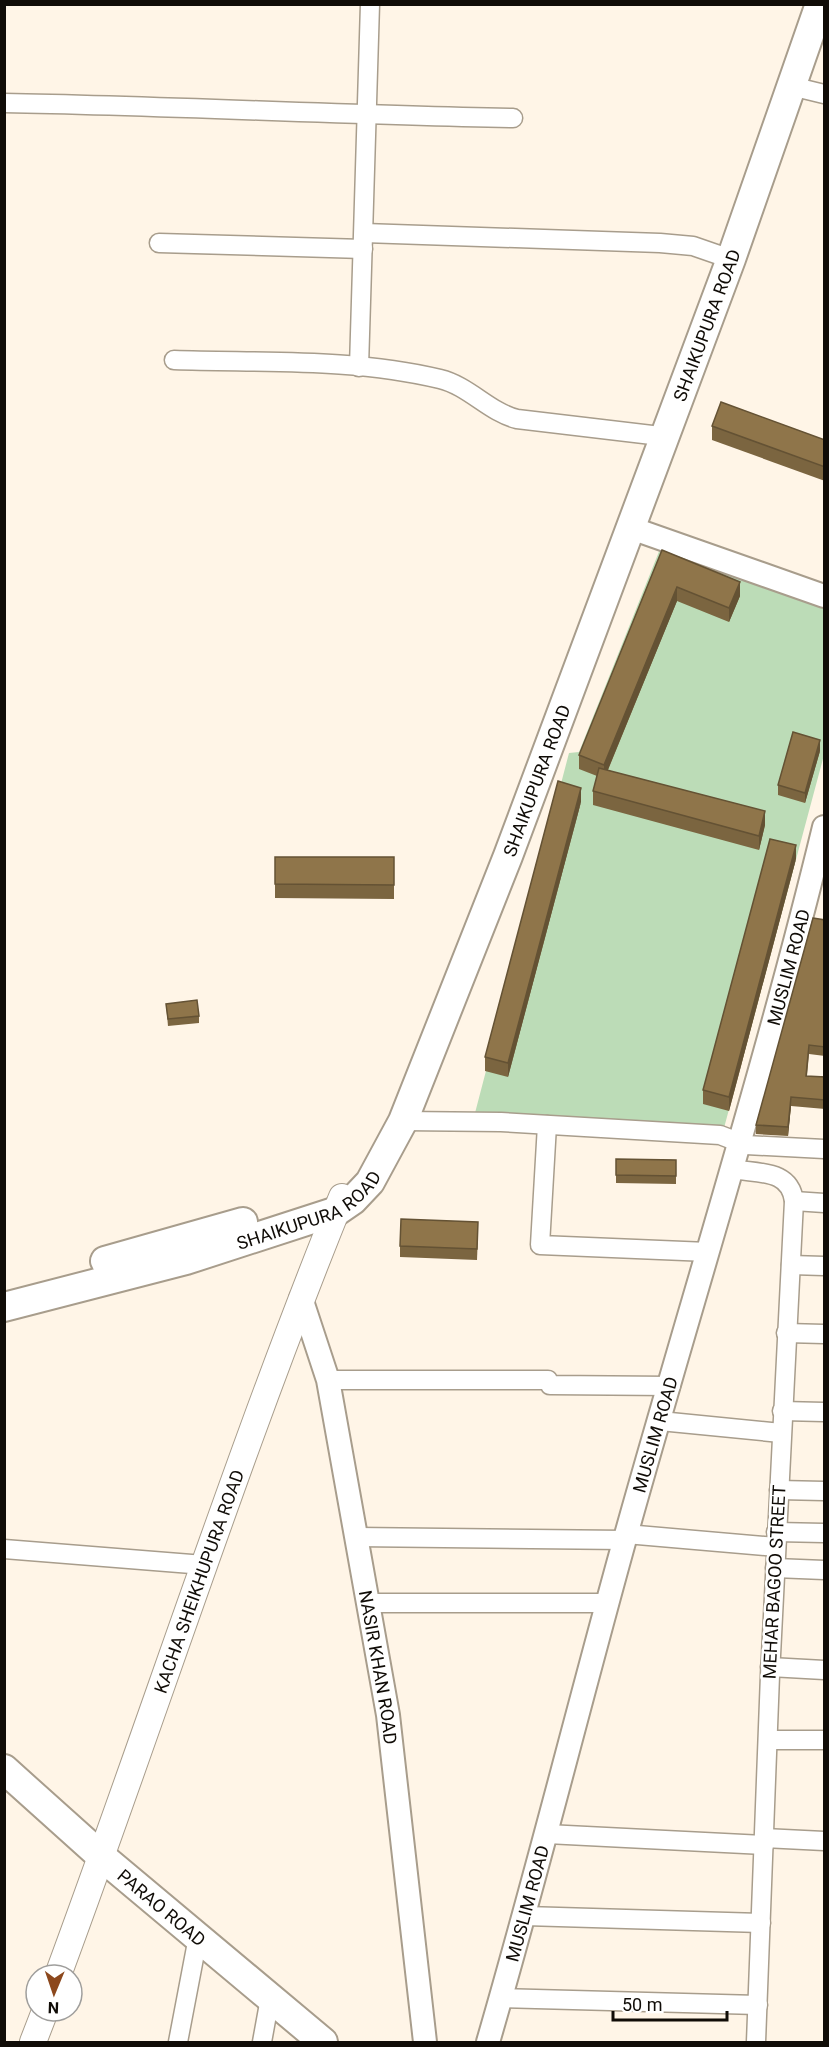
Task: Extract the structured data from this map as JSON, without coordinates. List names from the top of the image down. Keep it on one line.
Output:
{"streets":{"main road":["SHAIKUPURA ROAD","KACHA SHEIKHUPURA ROAD","PARAO ROAD"],"street":["MUSLIM ROAD","MEHAR BAGOO STREET","NASIR KHAN ROAD"]},"crossings":[["SHAIKUPURA ROAD","KACHA SHEIKHUPURA ROAD"],["KACHA SHEIKHUPURA ROAD","NASIR KHAN ROAD"],["KACHA SHEIKHUPURA ROAD","PARAO ROAD"]],"scale_bar":"50 m","north":"bottom"}
